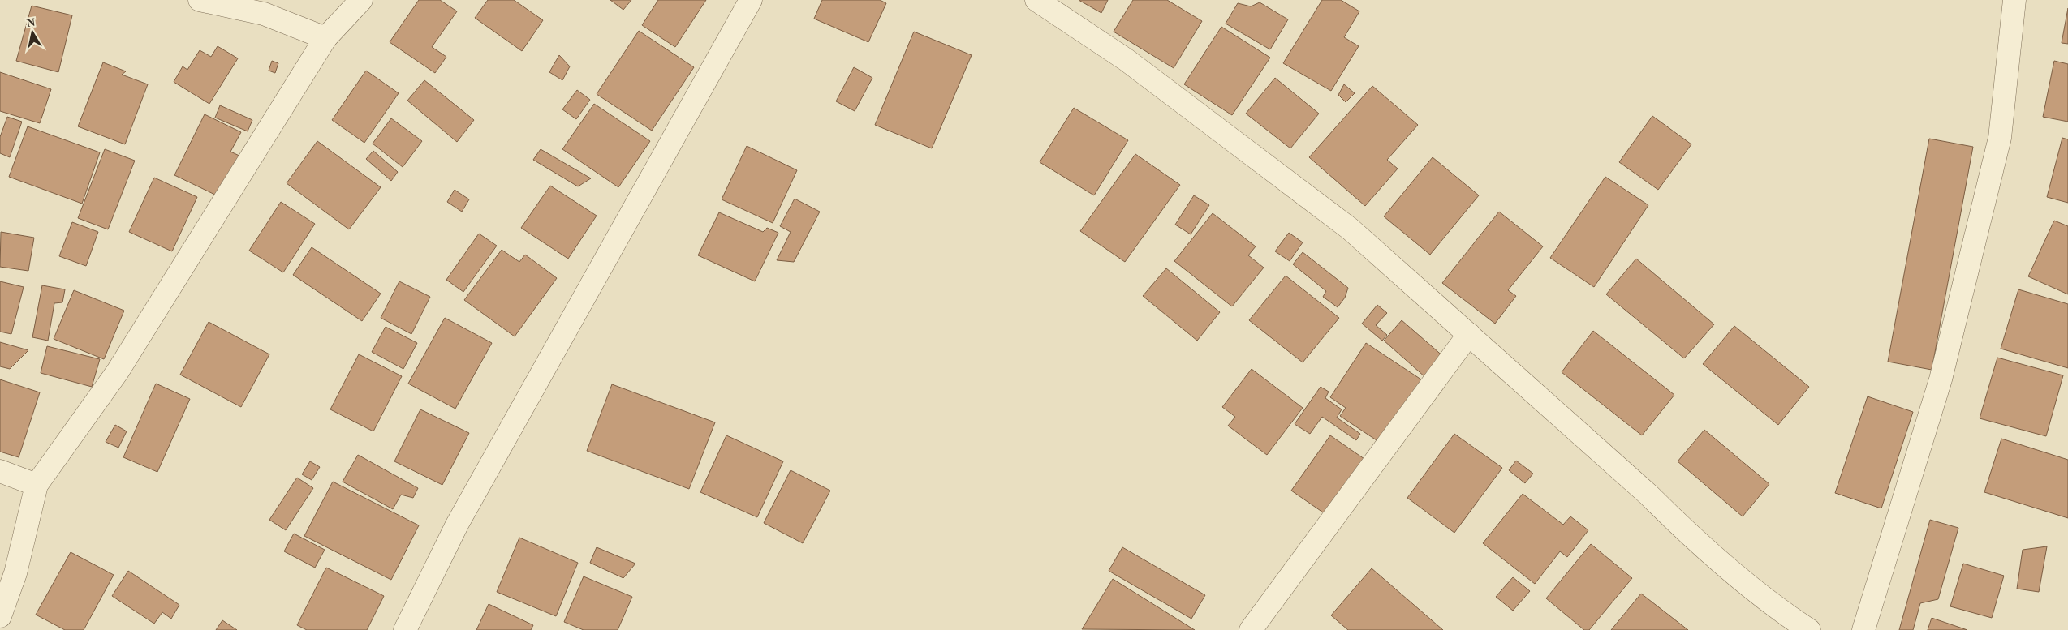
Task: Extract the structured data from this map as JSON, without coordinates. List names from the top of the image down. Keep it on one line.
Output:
{"north":"top"}
